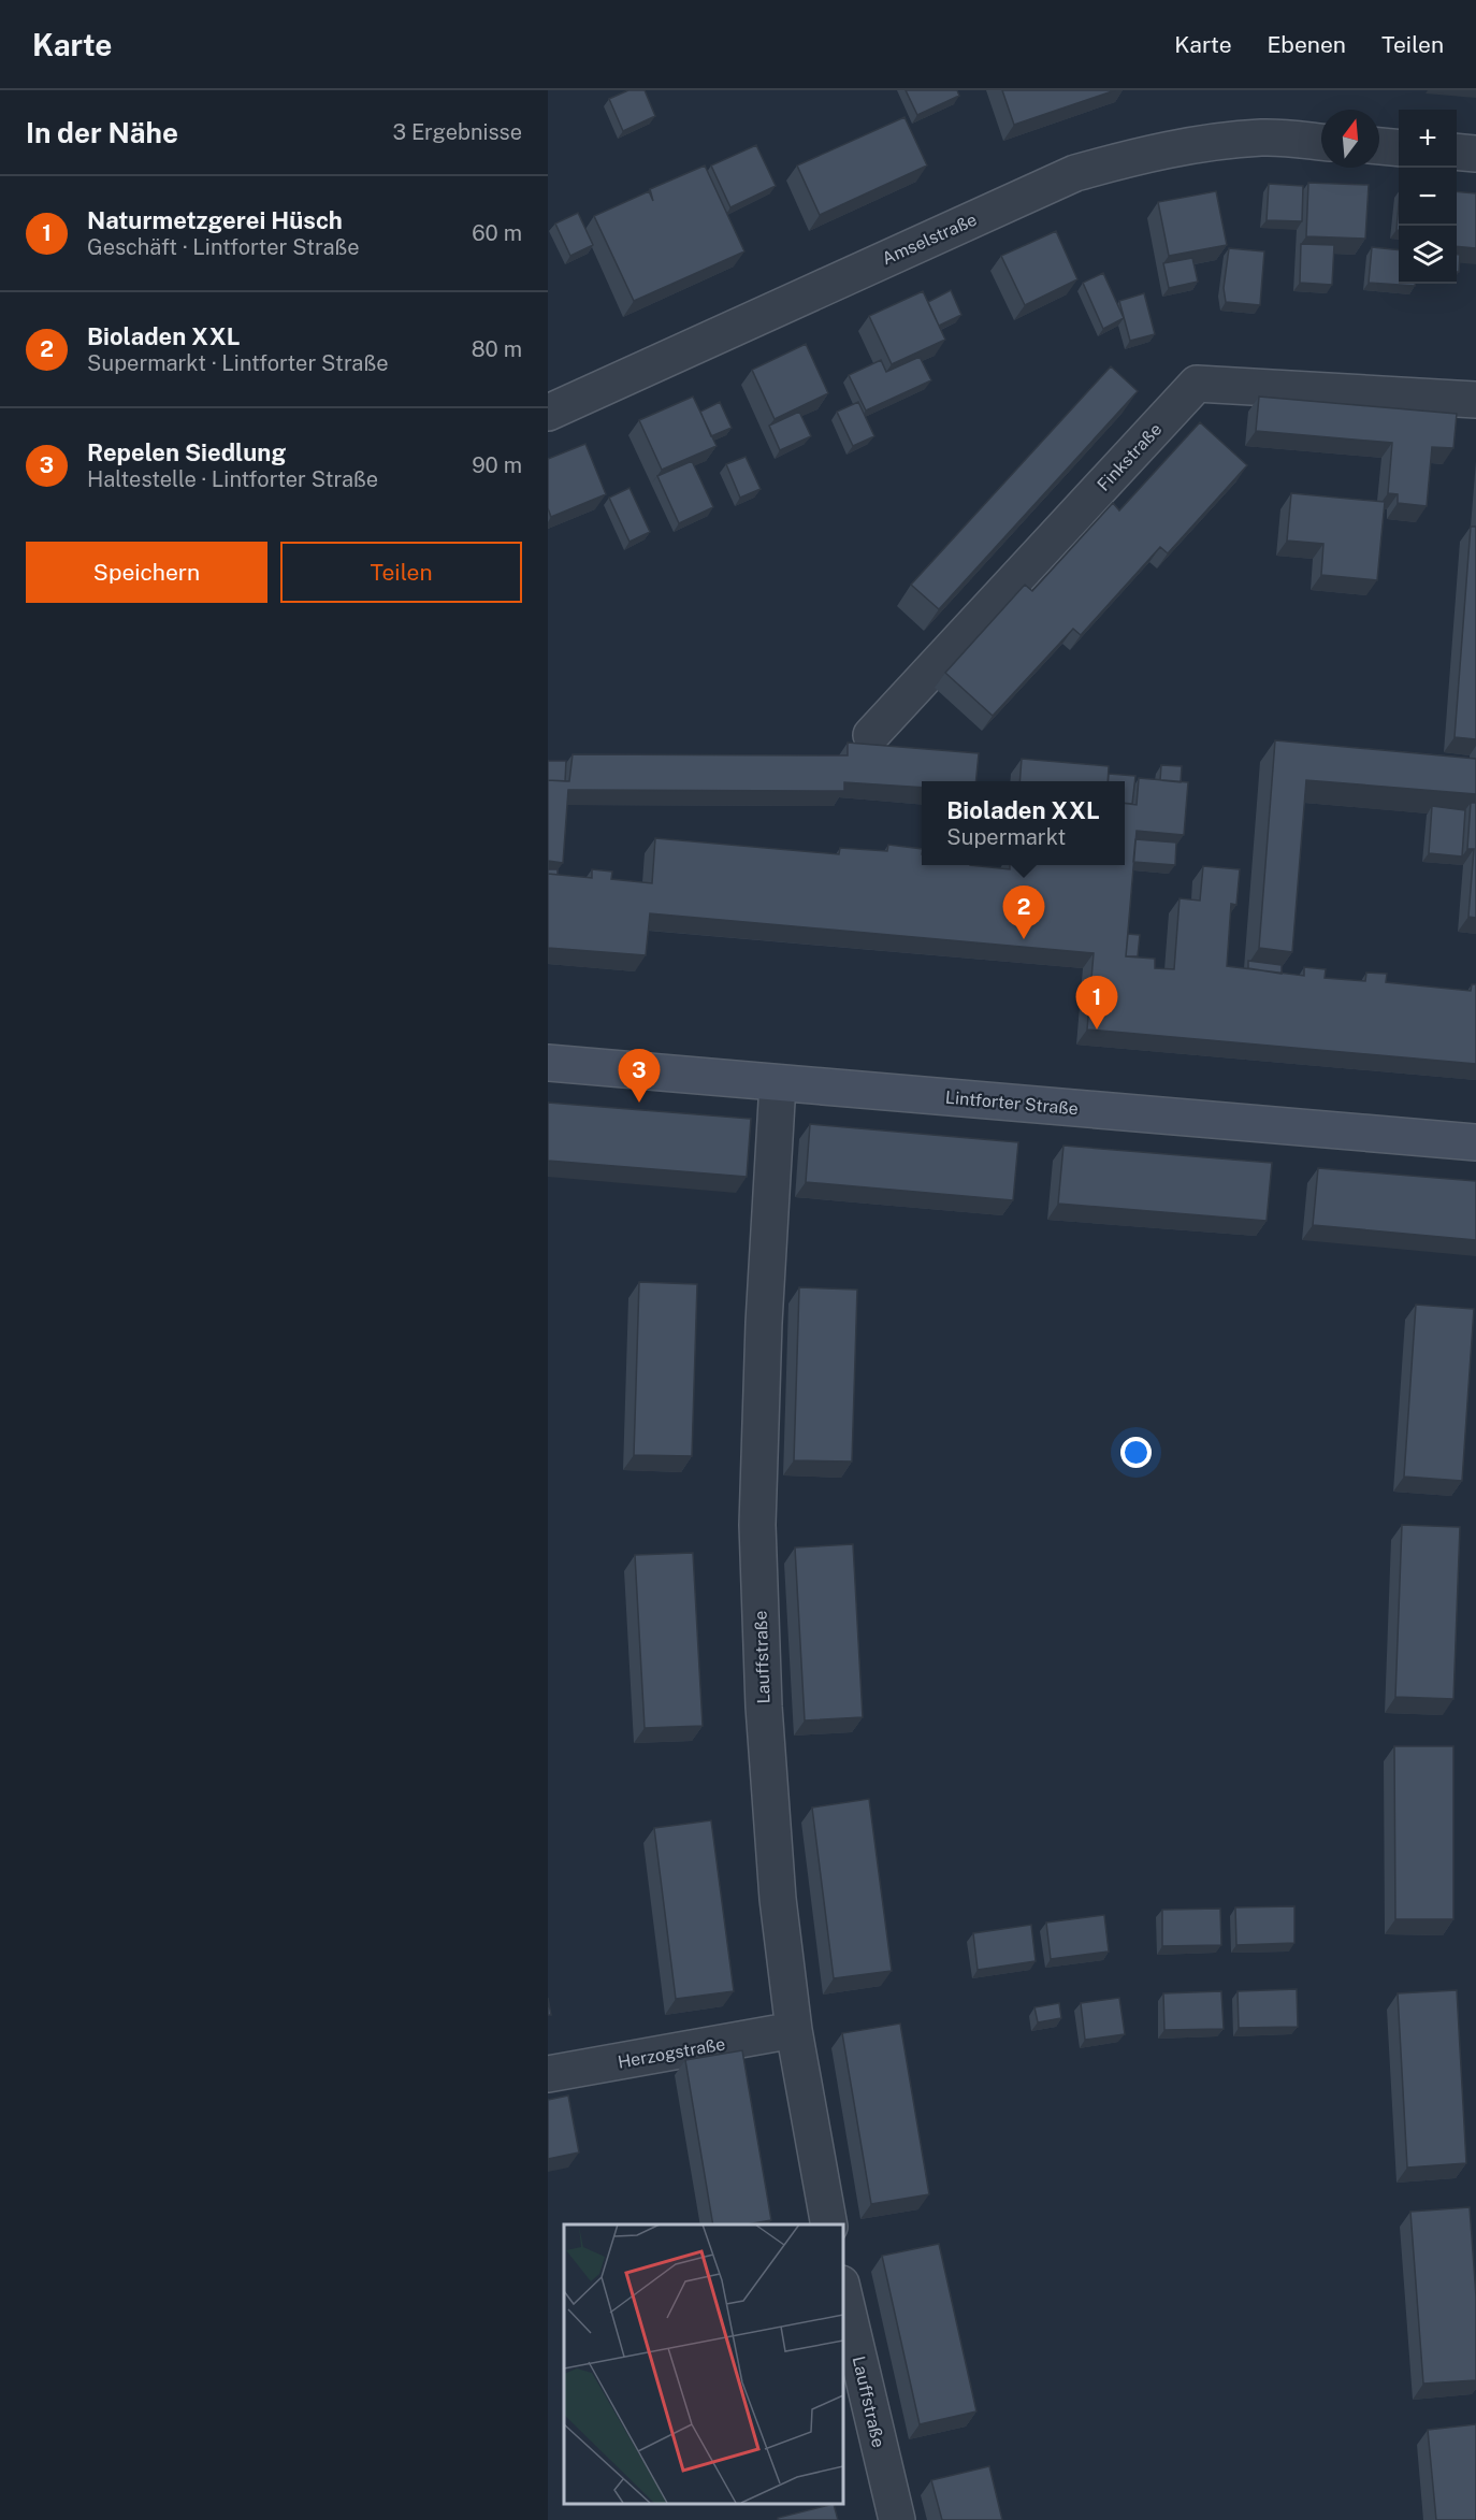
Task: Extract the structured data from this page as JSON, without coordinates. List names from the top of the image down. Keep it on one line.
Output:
{"streets":{"street":["Amselstraße","Finkstraße","Lintforter Straße","Lauffstraße","Herzogstraße"]},"crossings":[["Lintforter Straße","Lauffstraße"],["Lauffstraße","Herzogstraße"]],"north":"top","page":{"header":"Karte","nav":["Karte","Ebenen","Teilen"],"heading":["In der Nähe","3 Ergebnisse"],"map_buttons":["+","−"],"list":[{"mark":"1","name":"Naturmetzgerei Hüsch","note":"Geschäft · Lintforter Straße","value":"60 m"},{"mark":"2","name":"Bioladen XXL","note":"Supermarkt · Lintforter Straße","value":"80 m"},{"mark":"3","name":"Repelen Siedlung","note":"Haltestelle · Lintforter Straße","value":"90 m"}],"buttons":["Speichern","Teilen"],"popup":["Bioladen XXL","Supermarkt"],"pins":["2","1","3"]}}
